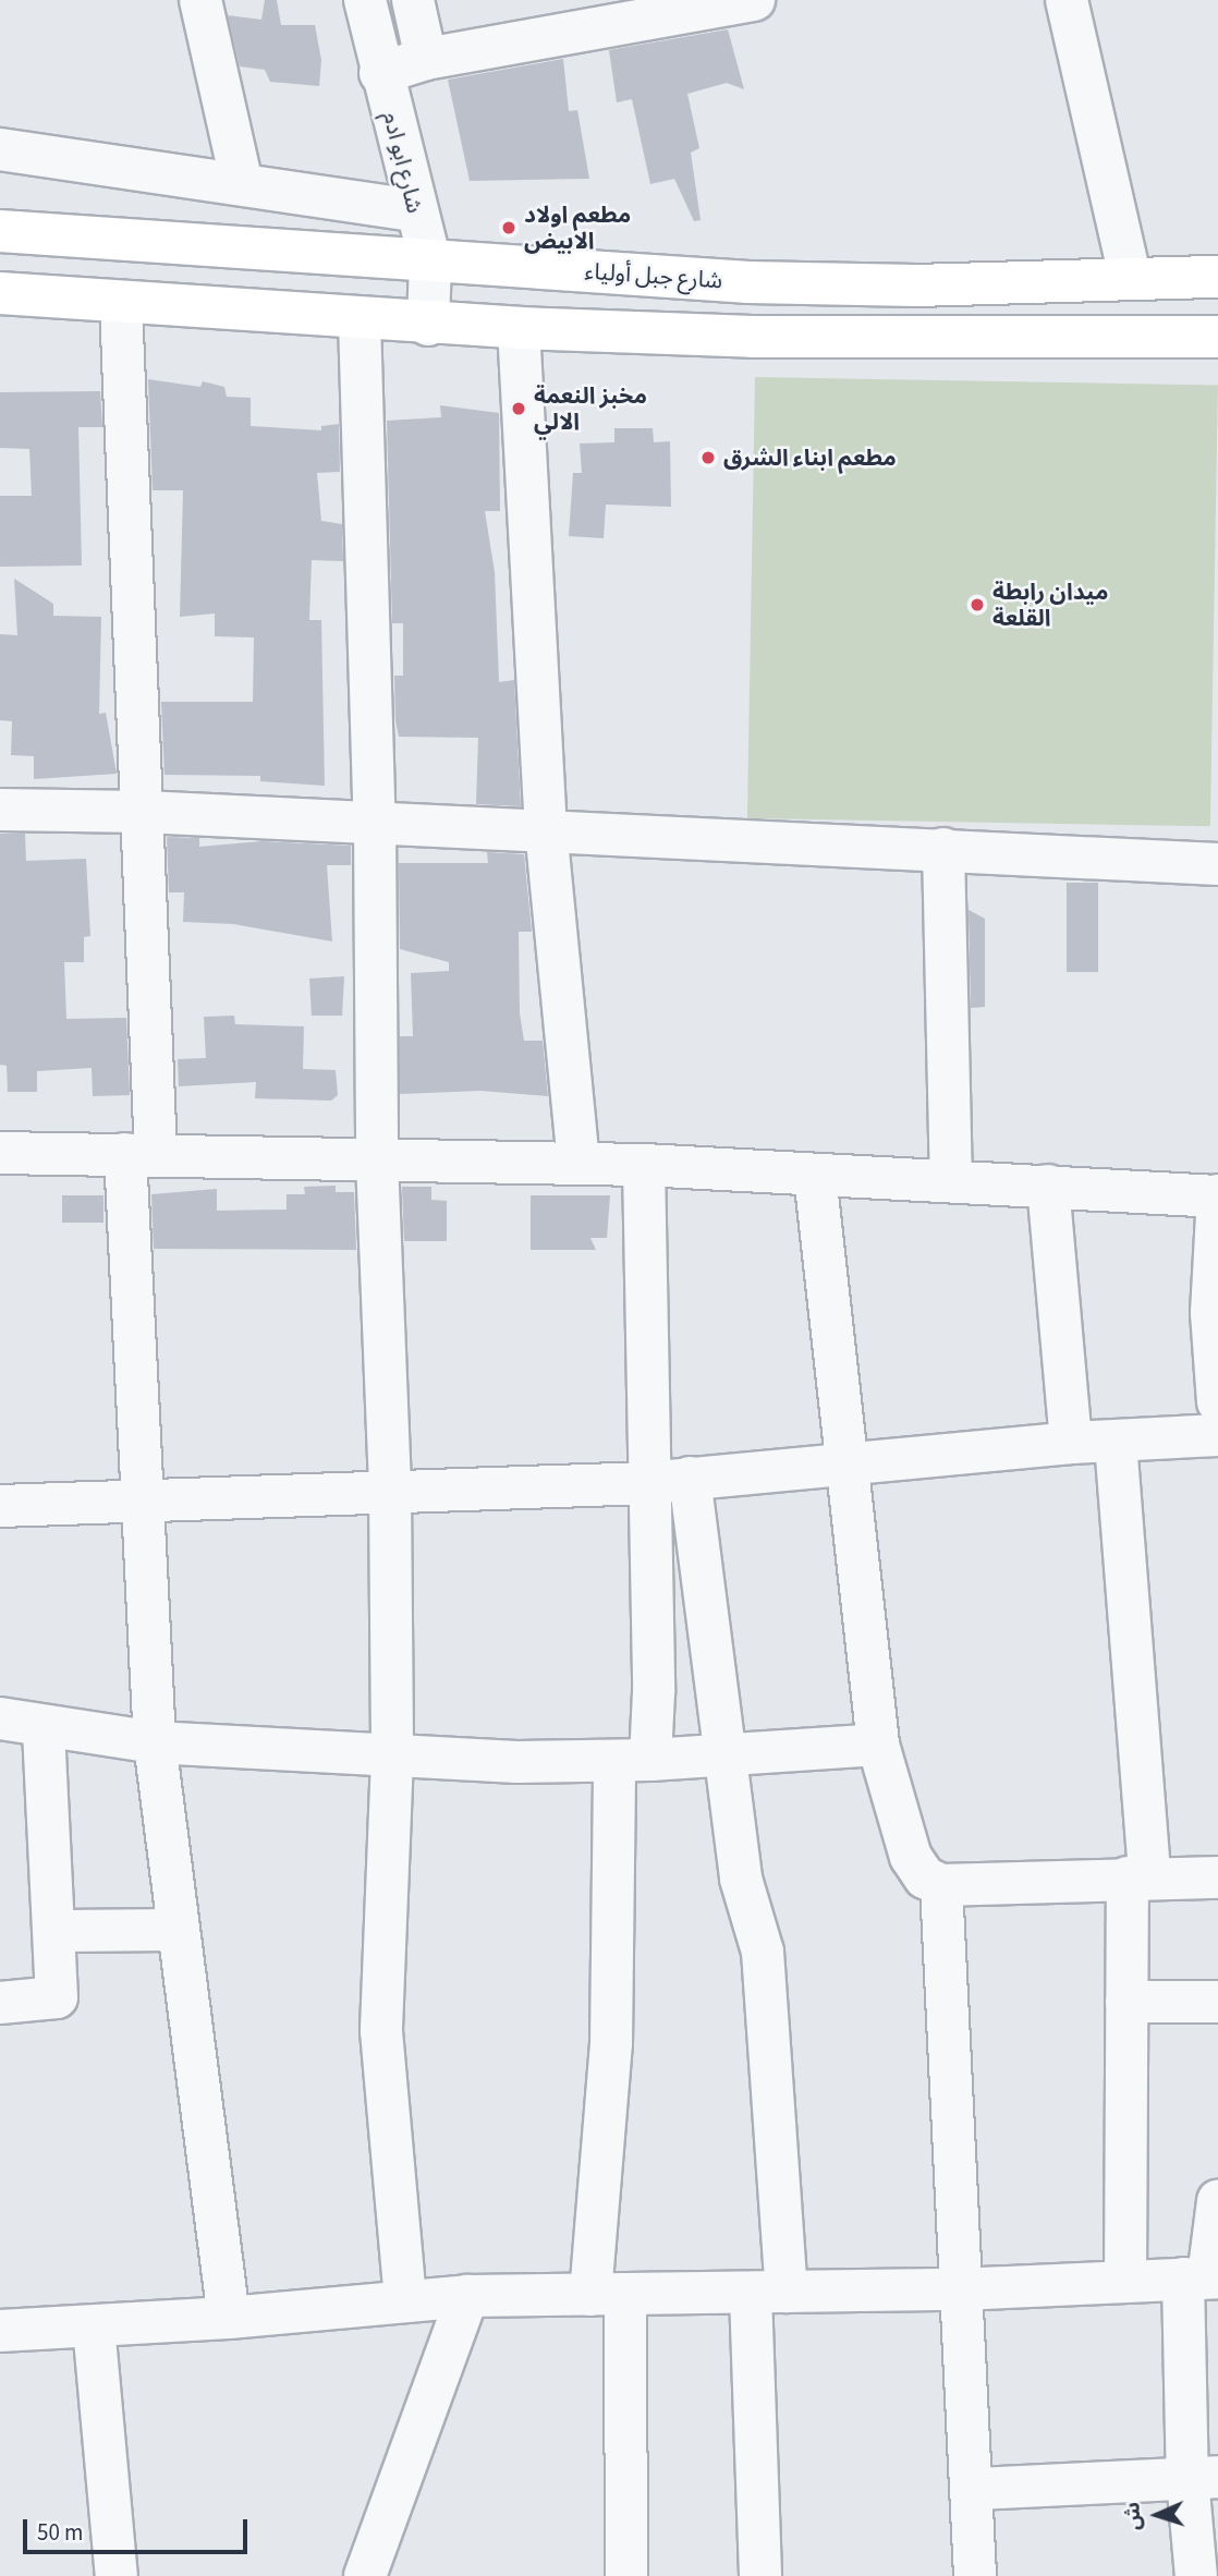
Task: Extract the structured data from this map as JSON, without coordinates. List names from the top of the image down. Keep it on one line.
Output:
{"streets":{"main road":["شارع جبل أولياء"],"street":["شارع ابو ادم"]},"crossings":[["شارع ابو ادم","شارع جبل أولياء"]],"places":["مطعم اولاد الابيض","مخبز النعمة الالي","مطعم ابناء الشرق","ميدان رابطة القلعة"],"scale_bar":"50 m","north":"left"}
